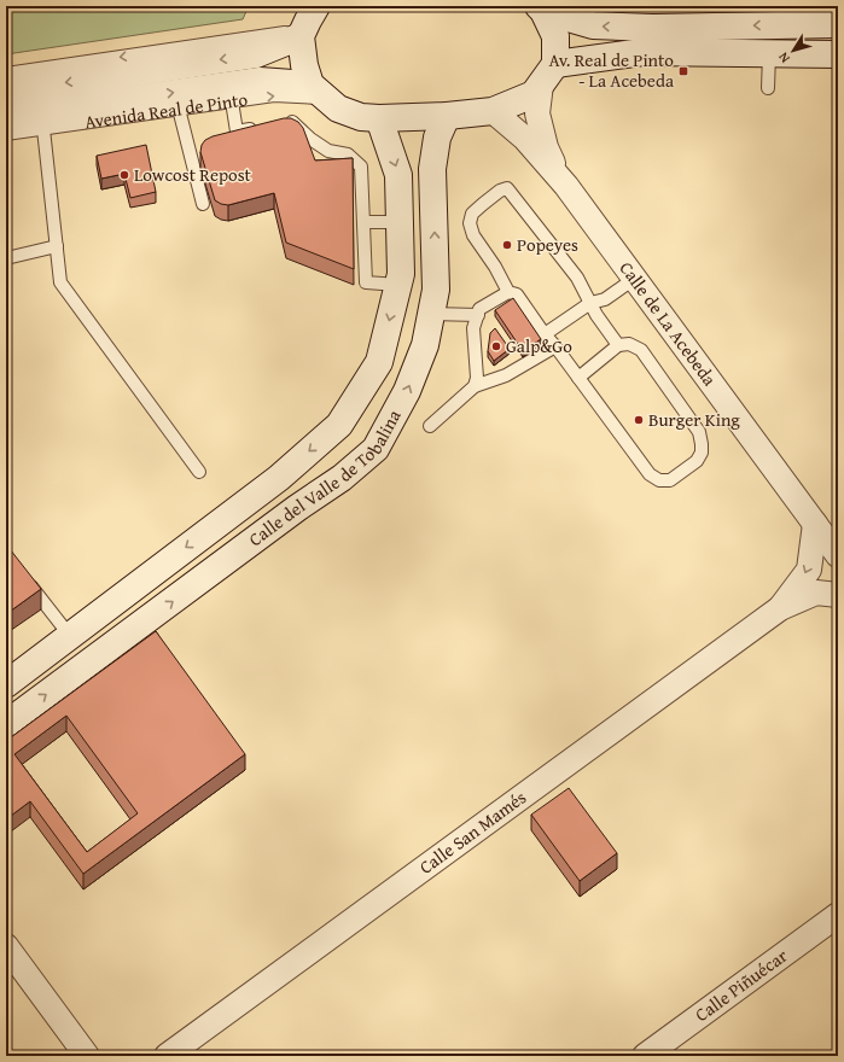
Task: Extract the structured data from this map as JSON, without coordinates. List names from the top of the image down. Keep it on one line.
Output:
{"streets":{"main road":["Avenida Real de Pinto","Calle del Valle de Tobalina"],"street":["Calle de La Acebeda","Calle San Mamés","Calle Piñuécar"]},"crossings":[["Calle de La Acebeda","Calle San Mamés"]],"places":{"transit":["Av. Real de Pinto - La Acebeda"],"other":["Lowcost Repost","Popeyes","Galp&Go","Burger King"]},"north":"bottom left"}
